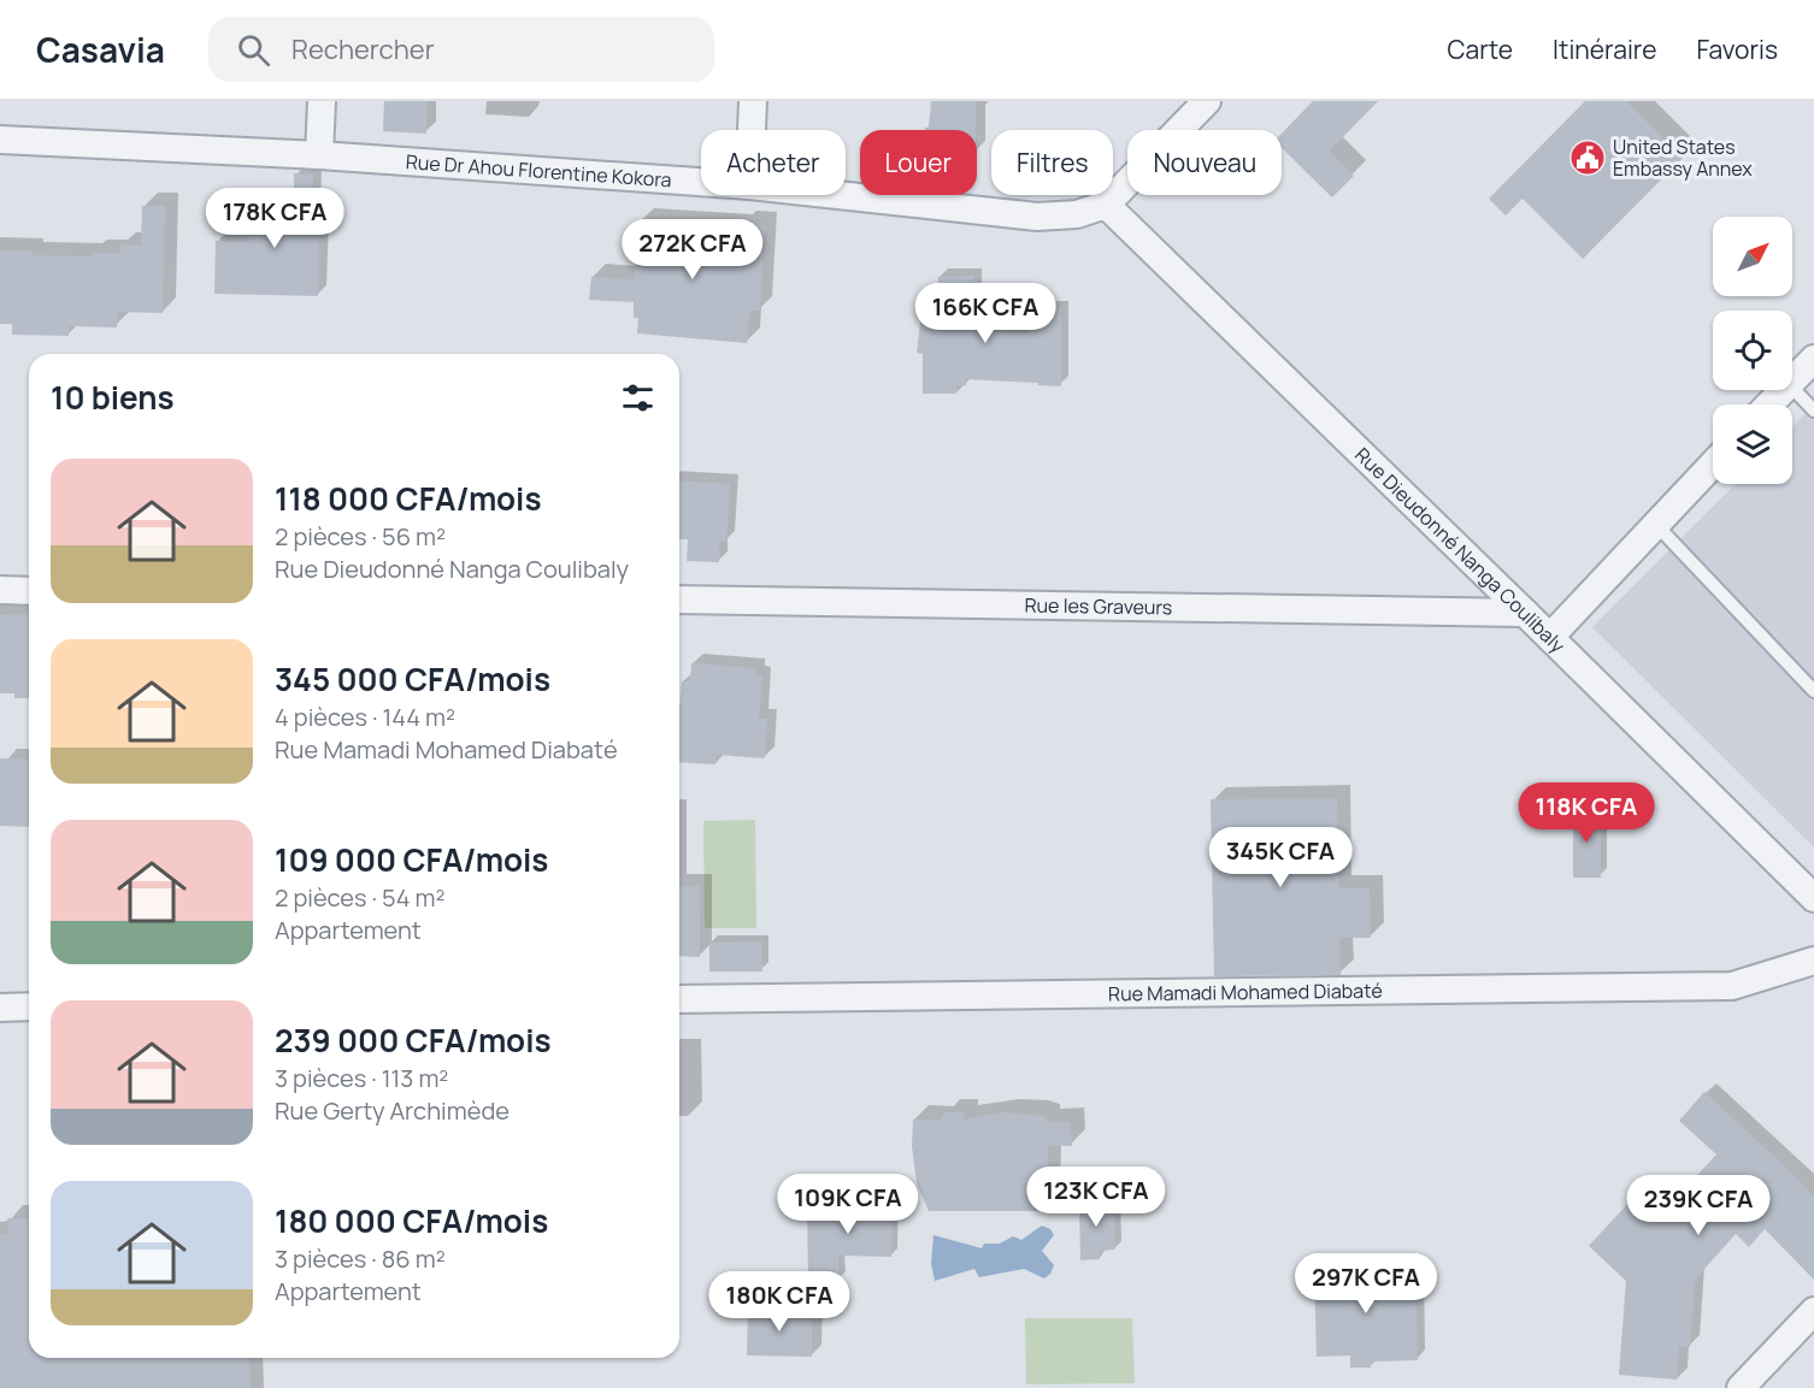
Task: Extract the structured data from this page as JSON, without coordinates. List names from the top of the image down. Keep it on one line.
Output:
{"streets":{"street":["Rue Dr Ahou Florentine Kokora","Rue Dieudonné Nanga Coulibaly","Rue les Graveurs","Rue Mamadi Mohamed Diabaté"]},"crossings":[["Rue Dr Ahou Florentine Kokora","Rue Dieudonné Nanga Coulibaly"],["Rue Dieudonné Nanga Coulibaly","Rue les Graveurs"]],"places":{"public building":["United States Embassy Annex"]},"north":"top right","page":{"header":"Casavia","search":"Rechercher","nav":["Carte","Itinéraire","Favoris"],"chip":["Acheter","Louer","Filtres","Nouveau"],"price":["178K CFA","272K CFA","166K CFA","118K CFA","345K CFA","123K CFA","109K CFA","239K CFA","297K CFA","180K CFA"],"heading":"10 biens","list":[{"name":"118 000 CFA/mois","note":"2 pièces · 56 m² · Rue Dieudonné Nanga Coulibaly"},{"name":"345 000 CFA/mois","note":"4 pièces · 144 m² · Rue Mamadi Mohamed Diabaté"},{"name":"109 000 CFA/mois","note":"2 pièces · 54 m² · Appartement"},{"name":"239 000 CFA/mois","note":"3 pièces · 113 m² · Rue Gerty Archimède"},{"name":"180 000 CFA/mois","note":"3 pièces · 86 m² · Appartement"}]}}
